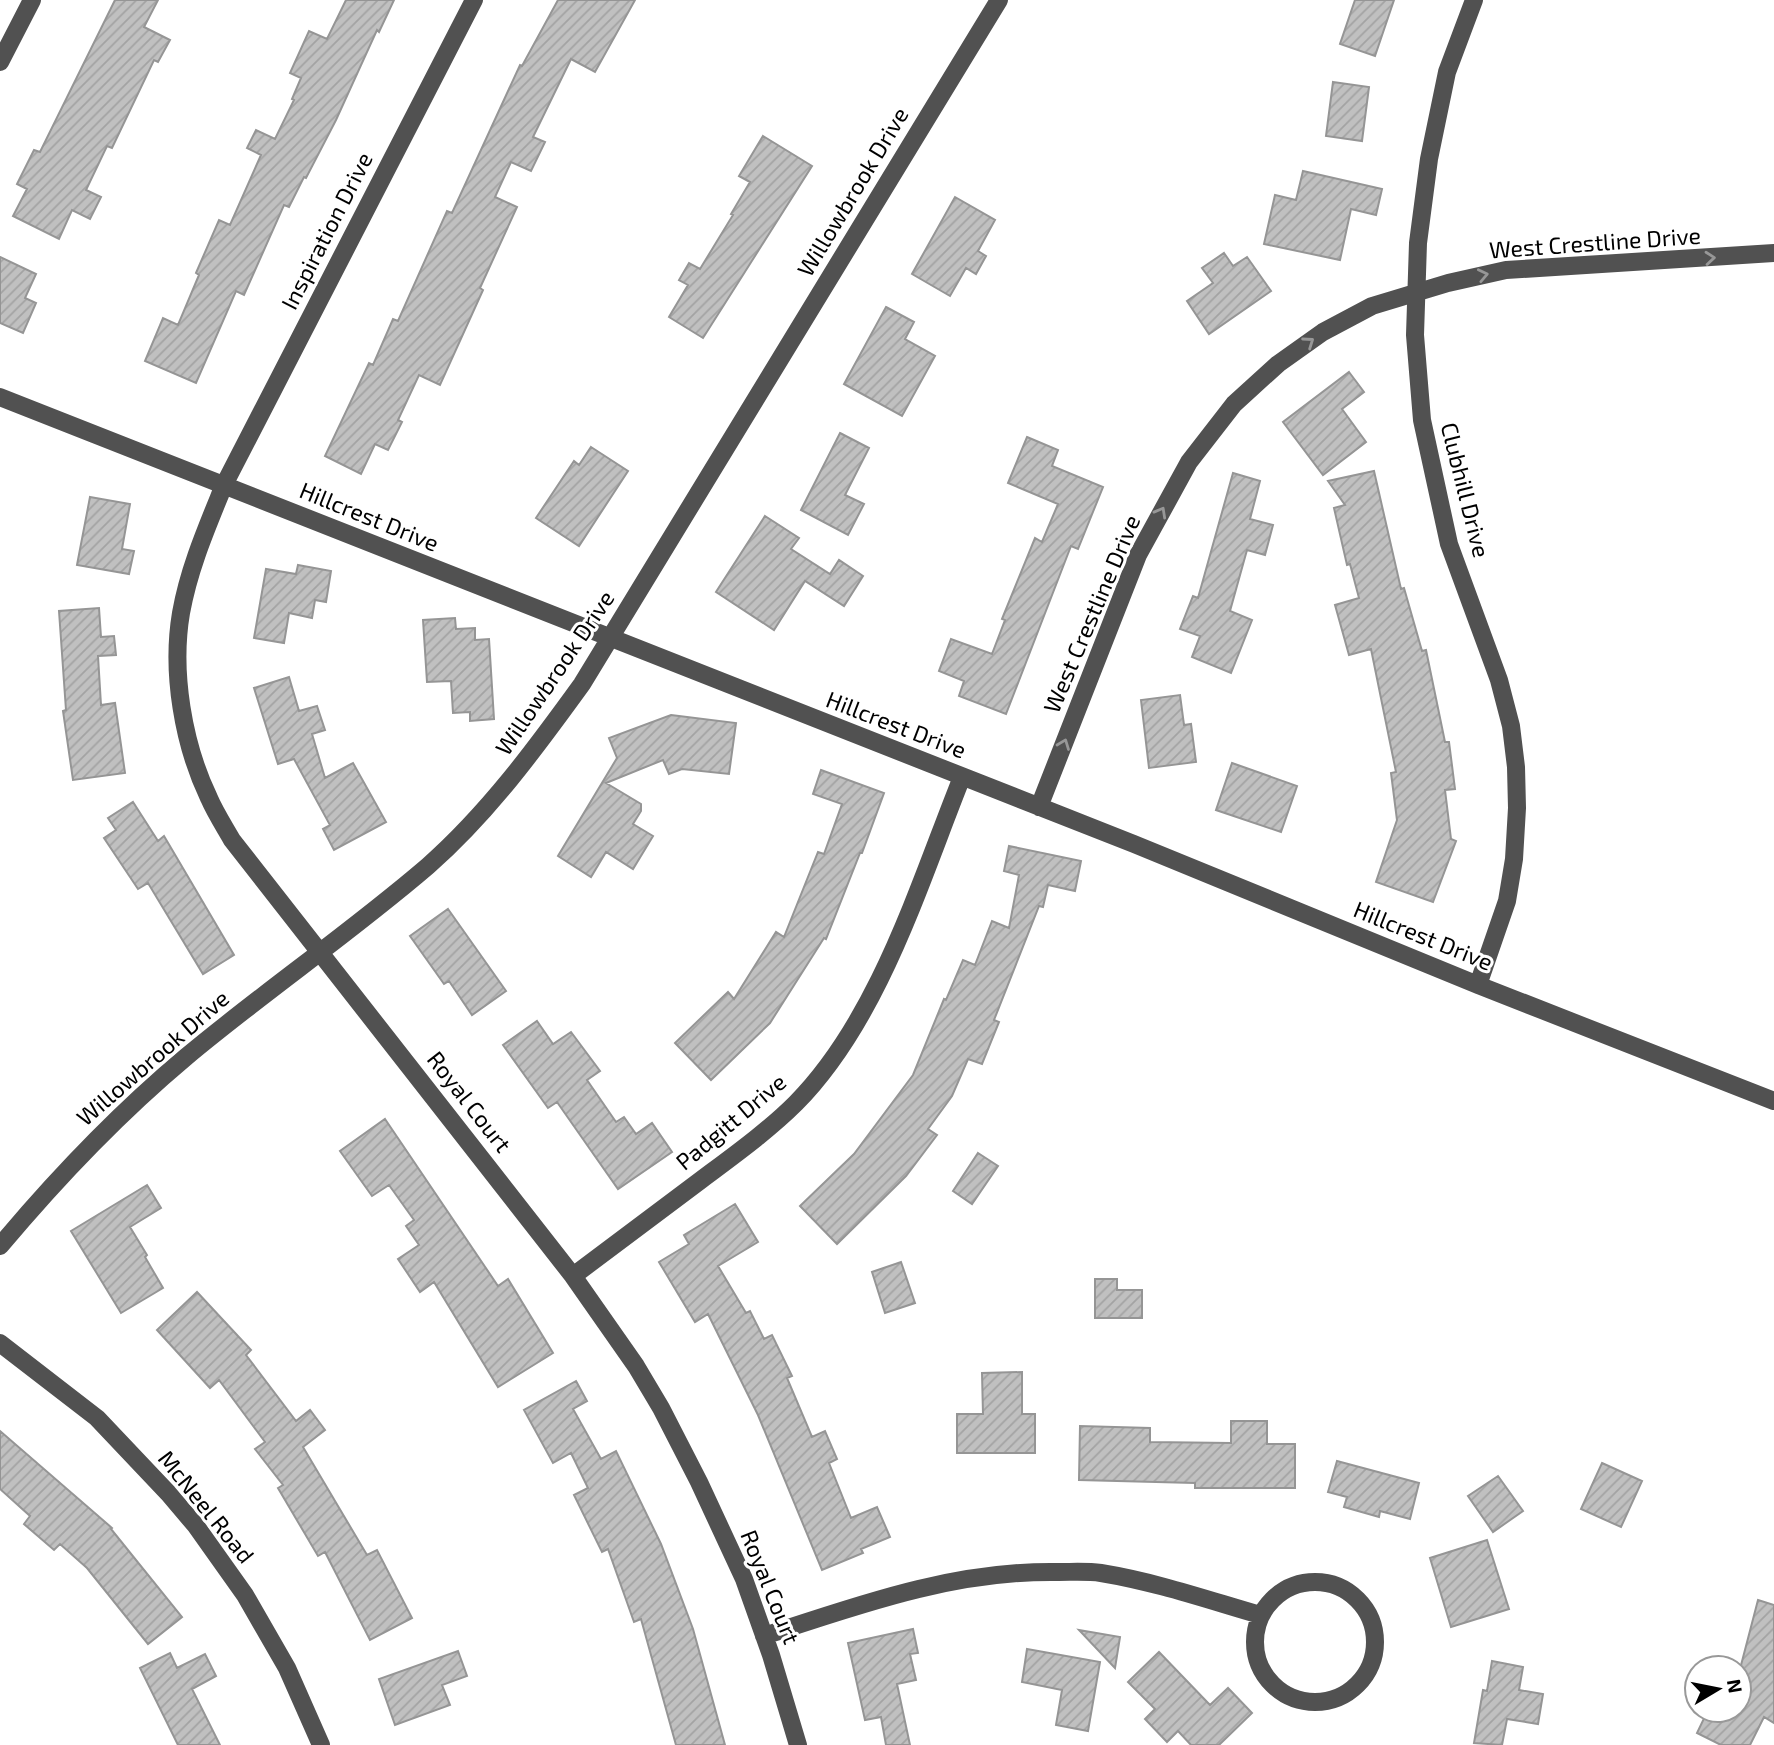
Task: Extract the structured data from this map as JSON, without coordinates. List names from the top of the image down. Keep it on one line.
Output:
{"streets":{"street":["Willowbrook Drive","Inspiration Drive","West Crestline Drive","Clubhill Drive","Hillcrest Drive","Royal Court","Padgitt Drive","McNeel Road"]},"crossings":[["Willowbrook Drive","Hillcrest Drive"],["Willowbrook Drive","Royal Court"],["Inspiration Drive","Hillcrest Drive"],["Inspiration Drive","Royal Court"],["West Crestline Drive","Clubhill Drive"],["West Crestline Drive","Hillcrest Drive"],["Clubhill Drive","Hillcrest Drive"],["Hillcrest Drive","Royal Court"],["Hillcrest Drive","Padgitt Drive"],["Royal Court","Padgitt Drive"]],"one_way":["West Crestline Drive"],"north":"right"}
